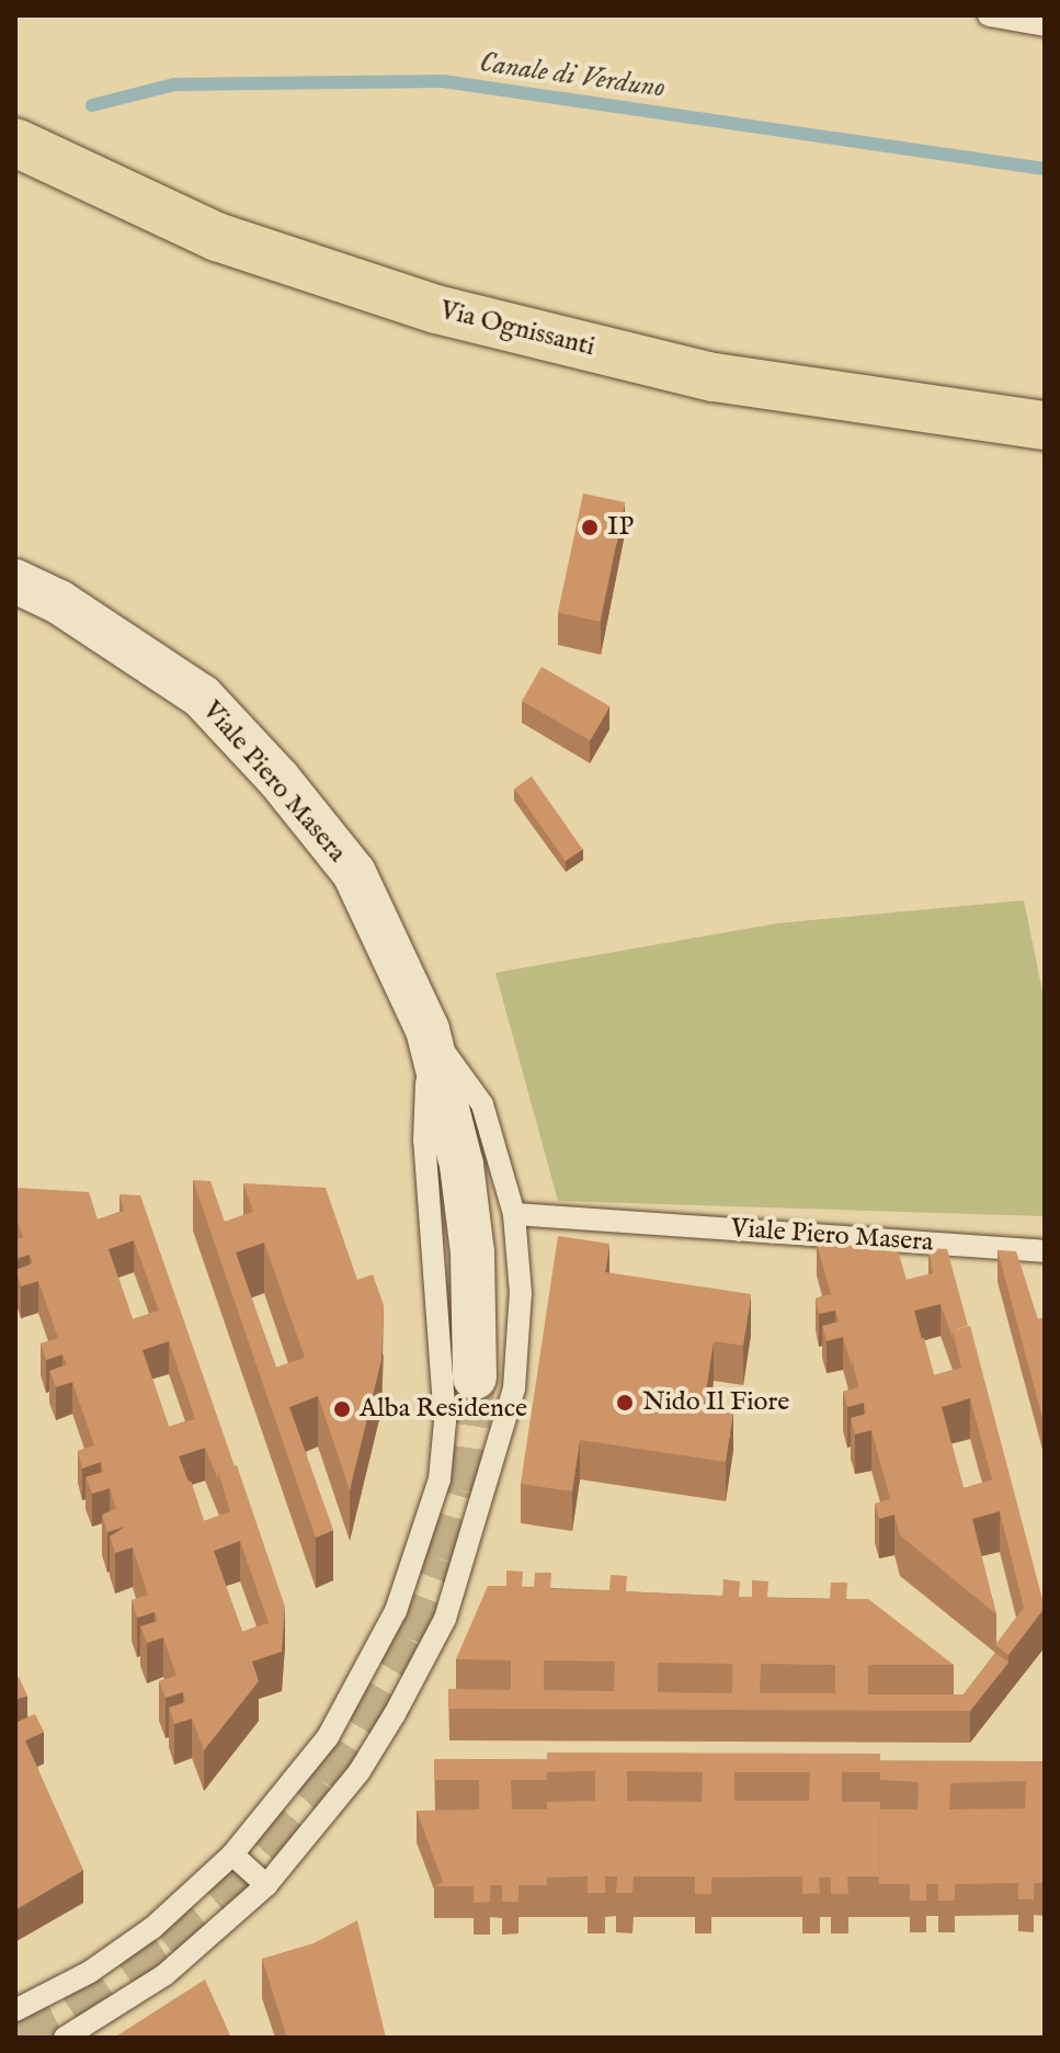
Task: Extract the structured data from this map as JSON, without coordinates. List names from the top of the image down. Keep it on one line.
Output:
{"streets":{"main road":["Via Ognissanti"],"street":["Viale Piero Masera"]},"water":["Canale di Verduno"],"places":["IP","Nido Il Fiore","Alba Residence"]}
